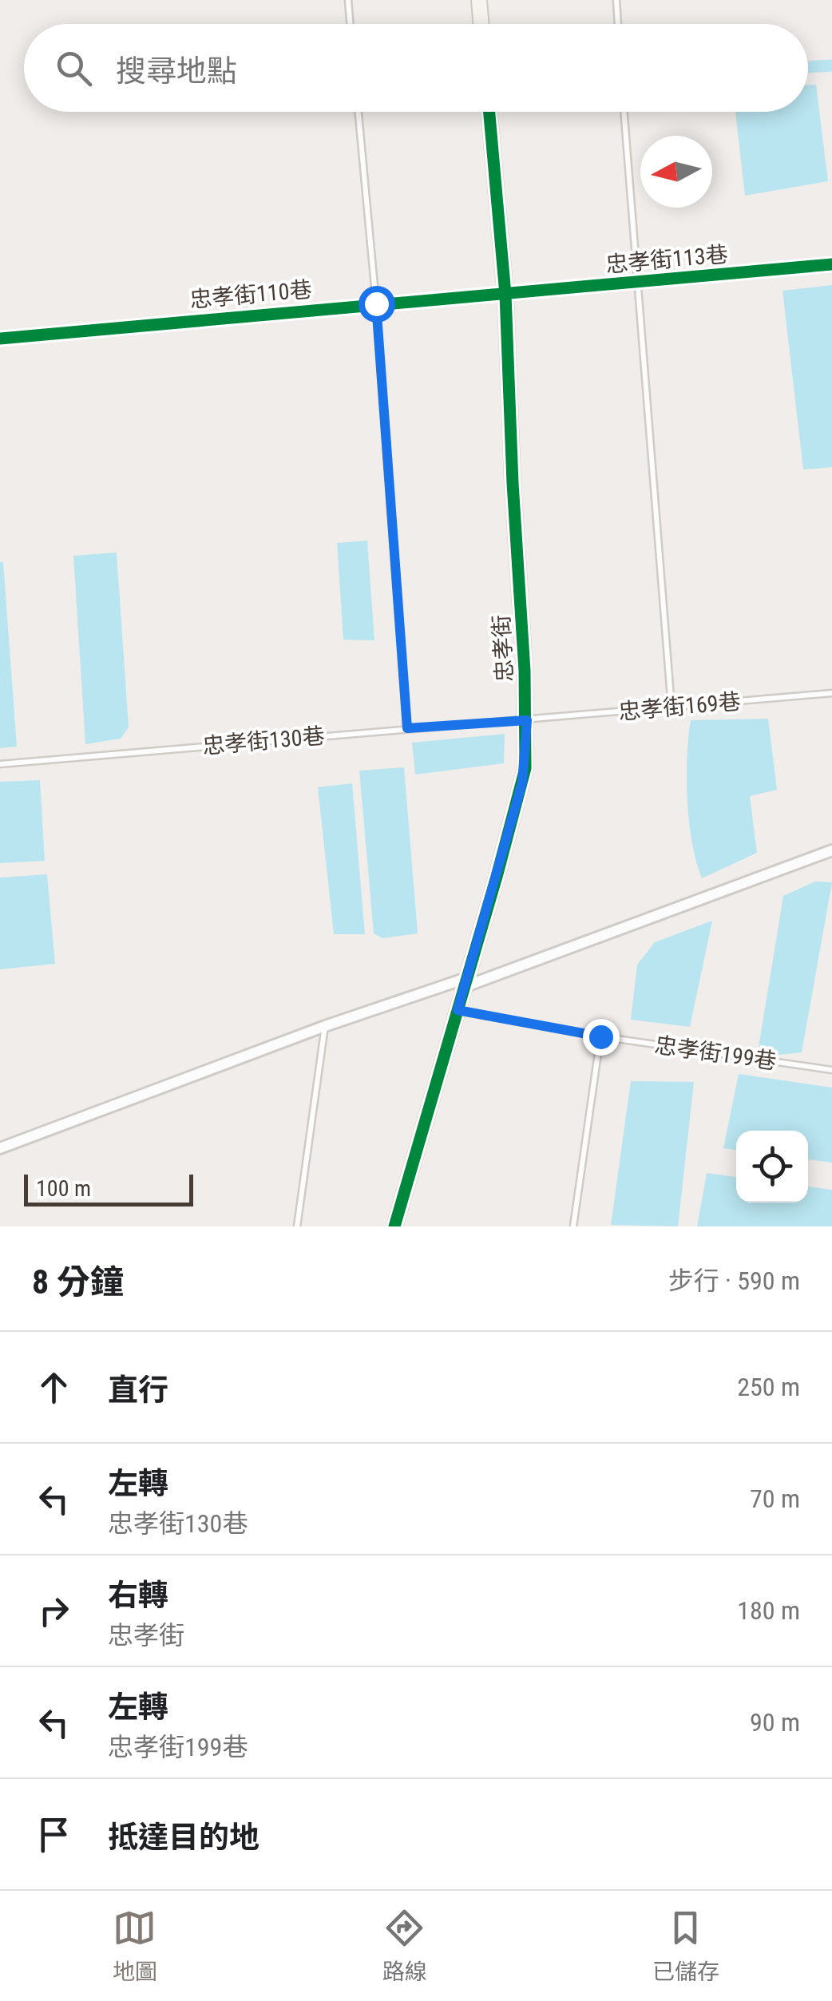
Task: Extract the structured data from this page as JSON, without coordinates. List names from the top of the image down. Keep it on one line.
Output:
{"streets":{"street":["忠孝街113巷","忠孝街110巷","忠孝街"],"lane":["忠孝街169巷","忠孝街130巷","忠孝街199巷"]},"crossings":[["忠孝街113巷","忠孝街110巷"],["忠孝街113巷","忠孝街"],["忠孝街110巷","忠孝街"],["忠孝街","忠孝街169巷"],["忠孝街","忠孝街130巷"],["忠孝街","忠孝街199巷"],["忠孝街169巷","忠孝街130巷"]],"scale_bar":"100 m","north":"left","page":{"search":"搜尋地點","scale":"100 m","heading":["8 分鐘","步行 · 590 m"],"list":[["直行","250 m"],["左轉","忠孝街130巷","70 m"],["右轉","忠孝街","180 m"],["左轉","忠孝街199巷","90 m"],"抵達目的地"],"nav":["地圖","路線","已儲存"]}}
